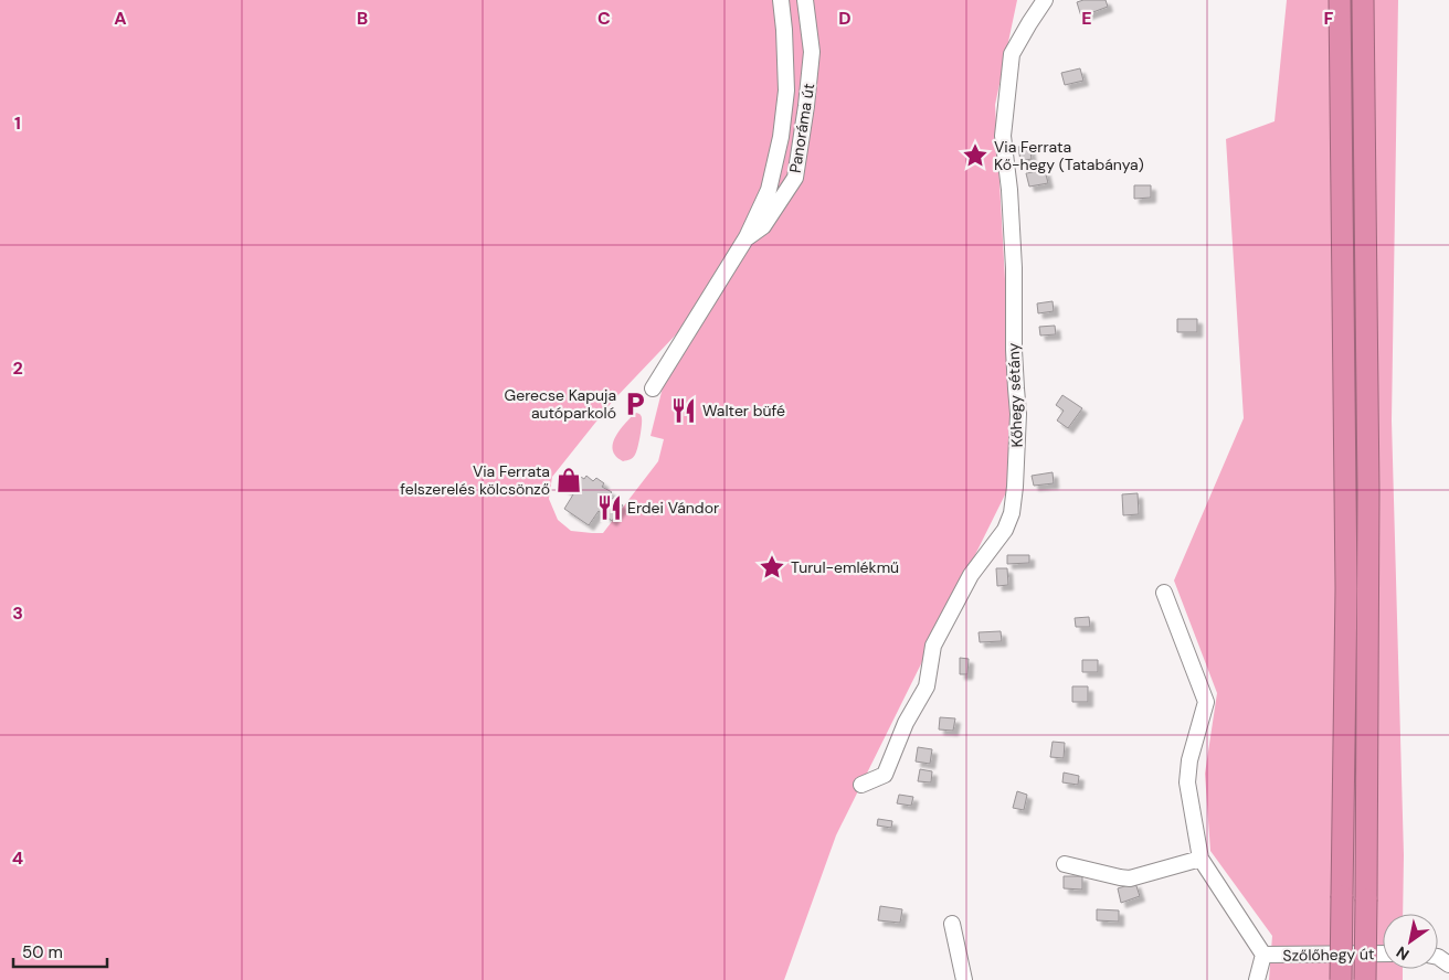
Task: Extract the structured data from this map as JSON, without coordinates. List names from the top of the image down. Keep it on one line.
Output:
{"streets":{"street":["Panoráma út","Kőhegy sétány","Szőlőhegy út"]},"places":{"place":["Via Ferrata Kő-hegy (Tatabánya)","Turul-emlékmű"],"parking":["Gerecse Kapuja autóparkoló"],"restaurant":["Walter büfé","Erdei Vándor"],"shop":["Via Ferrata felszerelés kölcsönző"]},"scale_bar":"50 m","north":"bottom left","grid":{"columns":["A","B","C","D","E","F"],"rows":["1","2","3","4"]}}
